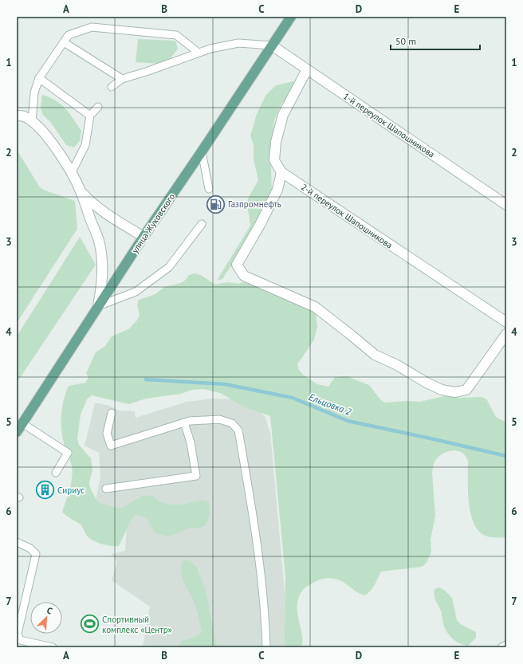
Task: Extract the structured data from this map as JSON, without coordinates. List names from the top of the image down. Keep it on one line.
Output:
{"streets":{"main road":["улица Жуковского"],"street":["1-й переулок Шапошникова","2-й переулок Шапошникова"]},"crossings":[["1-й переулок Шапошникова","2-й переулок Шапошникова"],["1-й переулок Шапошникова","улица Жуковского"]],"water":["Ельцовка 2"],"places":{"fuel station":["Газпромнефть"],"building":["Сириус"],"sports":["Спортивный комплекс «Центр»"]},"scale_bar":"50 m","north":"top right","grid":{"columns":["A","B","C","D","E"],"rows":["1","2","3","4","5","6","7"]}}
